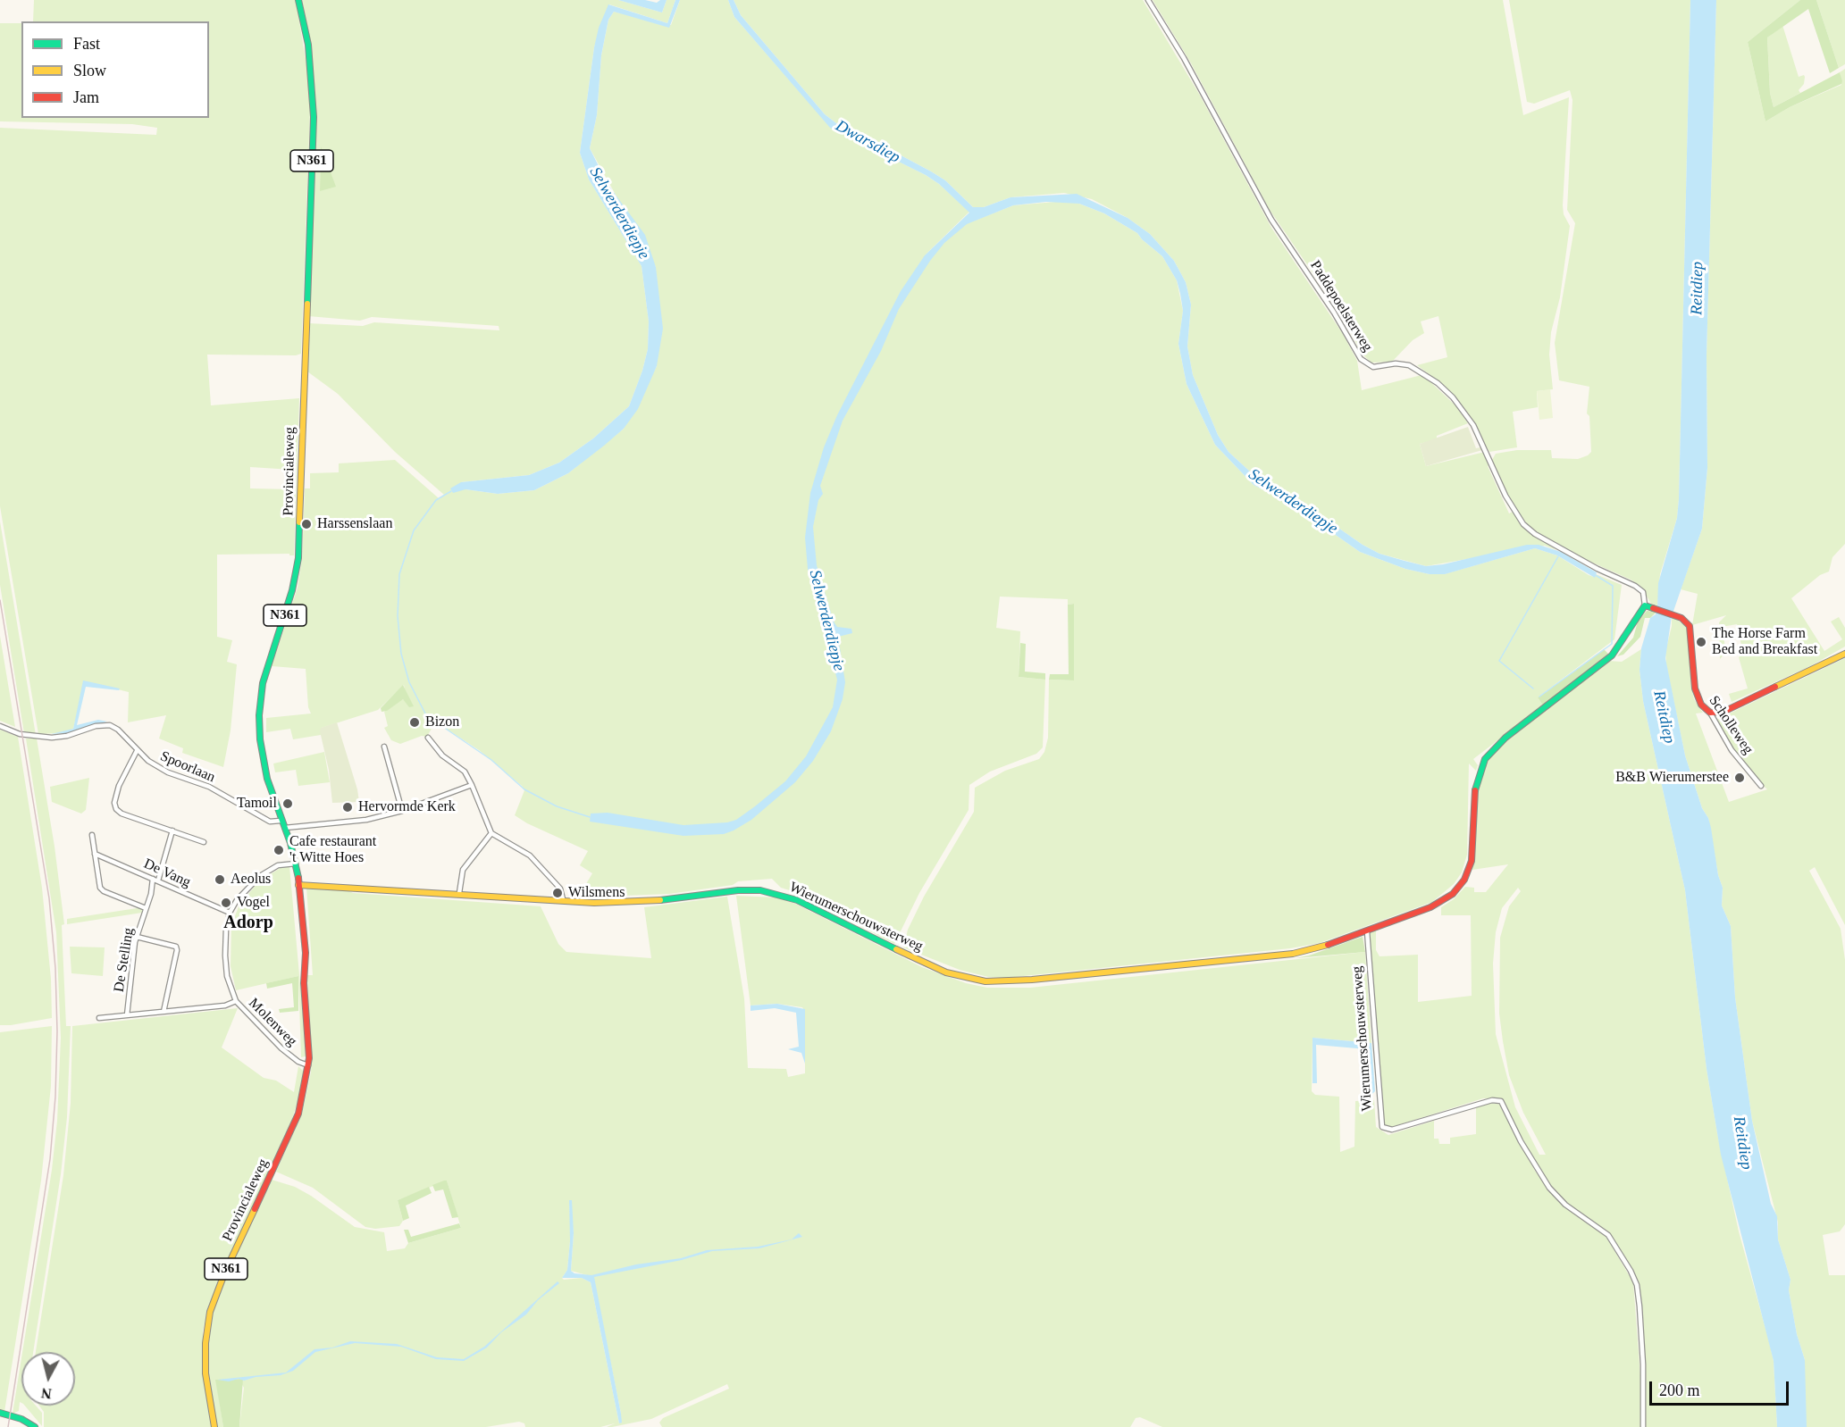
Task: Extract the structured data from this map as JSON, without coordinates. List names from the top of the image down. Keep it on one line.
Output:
{"streets":{"street":["N361","Paddepoelsterweg","Provincialeweg","Scholleweg","Spoorlaan","De Vang","Wierumerschouwsterweg","De Stelling","Molenweg"]},"crossings":[["Paddepoelsterweg","Scholleweg"],["Paddepoelsterweg","Wierumerschouwsterweg"],["Provincialeweg","Spoorlaan"],["Provincialeweg","Wierumerschouwsterweg"],["Provincialeweg","Molenweg"],["Scholleweg","Wierumerschouwsterweg"],["De Vang","De Stelling"],["De Vang","Molenweg"]],"districts":["Adorp"],"water":["Dwarsdiep","Selwerderdiepje","Reitdiep"],"places":["Harssenslaan","The Horse Farm Bed and Breakfast","Bizon","B&B Wierumerstee","Tamoil","Hervormde Kerk","Cafe restaurant 't Witte Hoes","Aeolus","Wilsmens","Vogel"],"legend":["Fast","Slow","Jam"],"scale_bar":"200 m","north":"bottom"}
